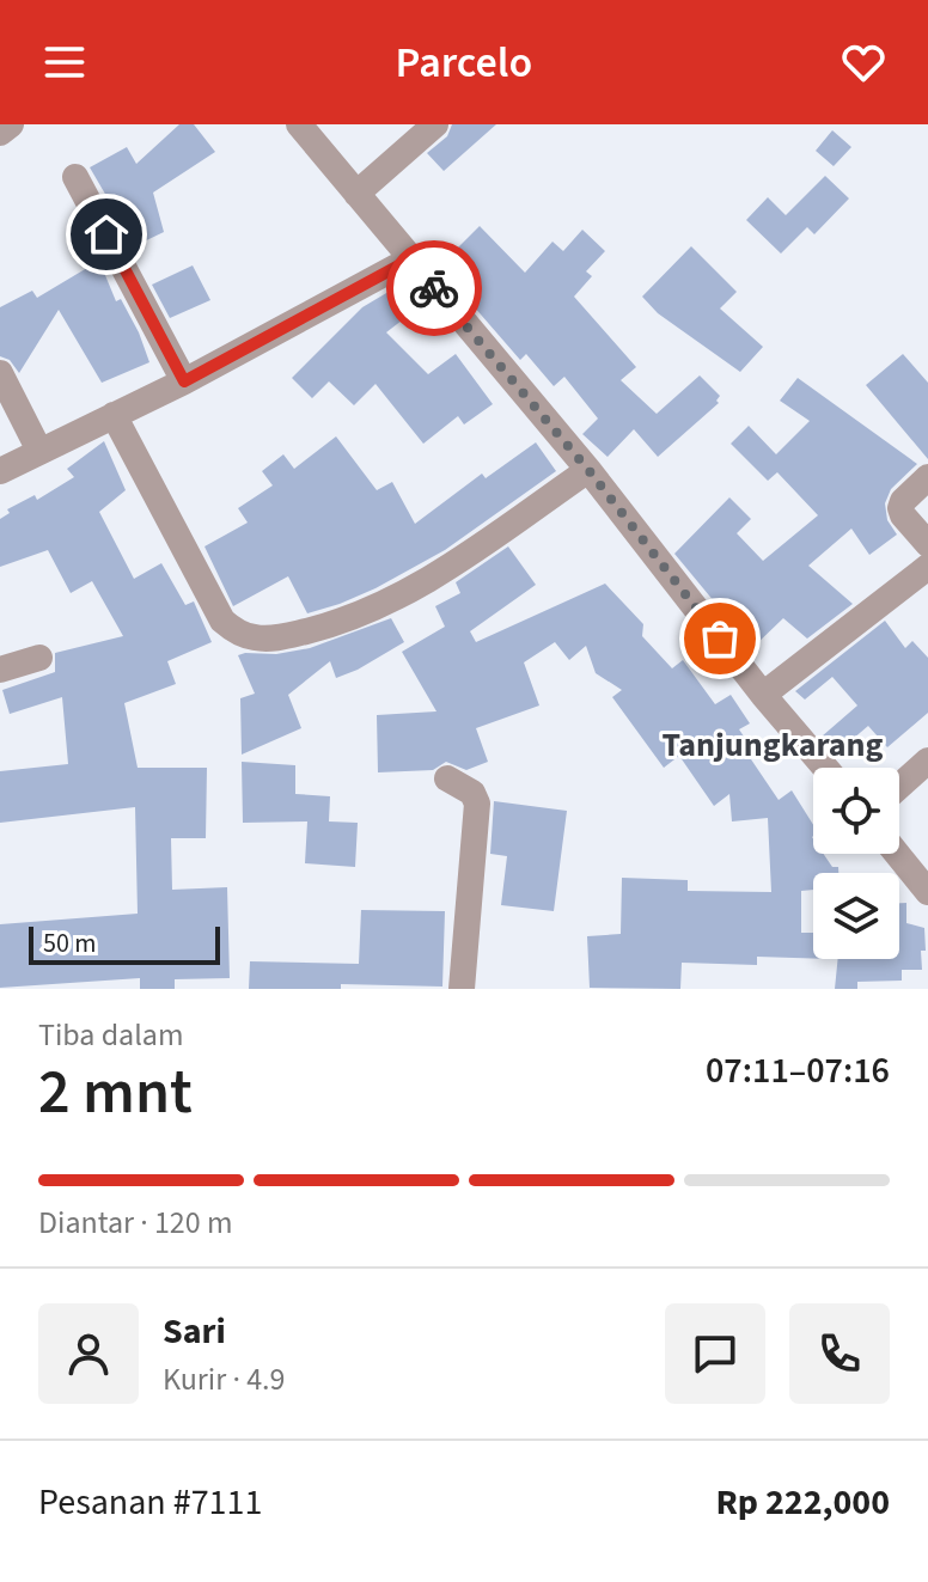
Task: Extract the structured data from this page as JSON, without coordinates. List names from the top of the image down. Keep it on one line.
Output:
{"districts":["Tanjungkarang"],"scale_bar":"50 m","page":{"header":"Parcelo","scale":"50 m","heading":["2 mnt","Tiba dalam","07:11–07:16"],"panel":["Sari","Kurir · 4.9","Pesanan #7111","Rp 222,000"],"bar":"Diantar · 120 m"}}
